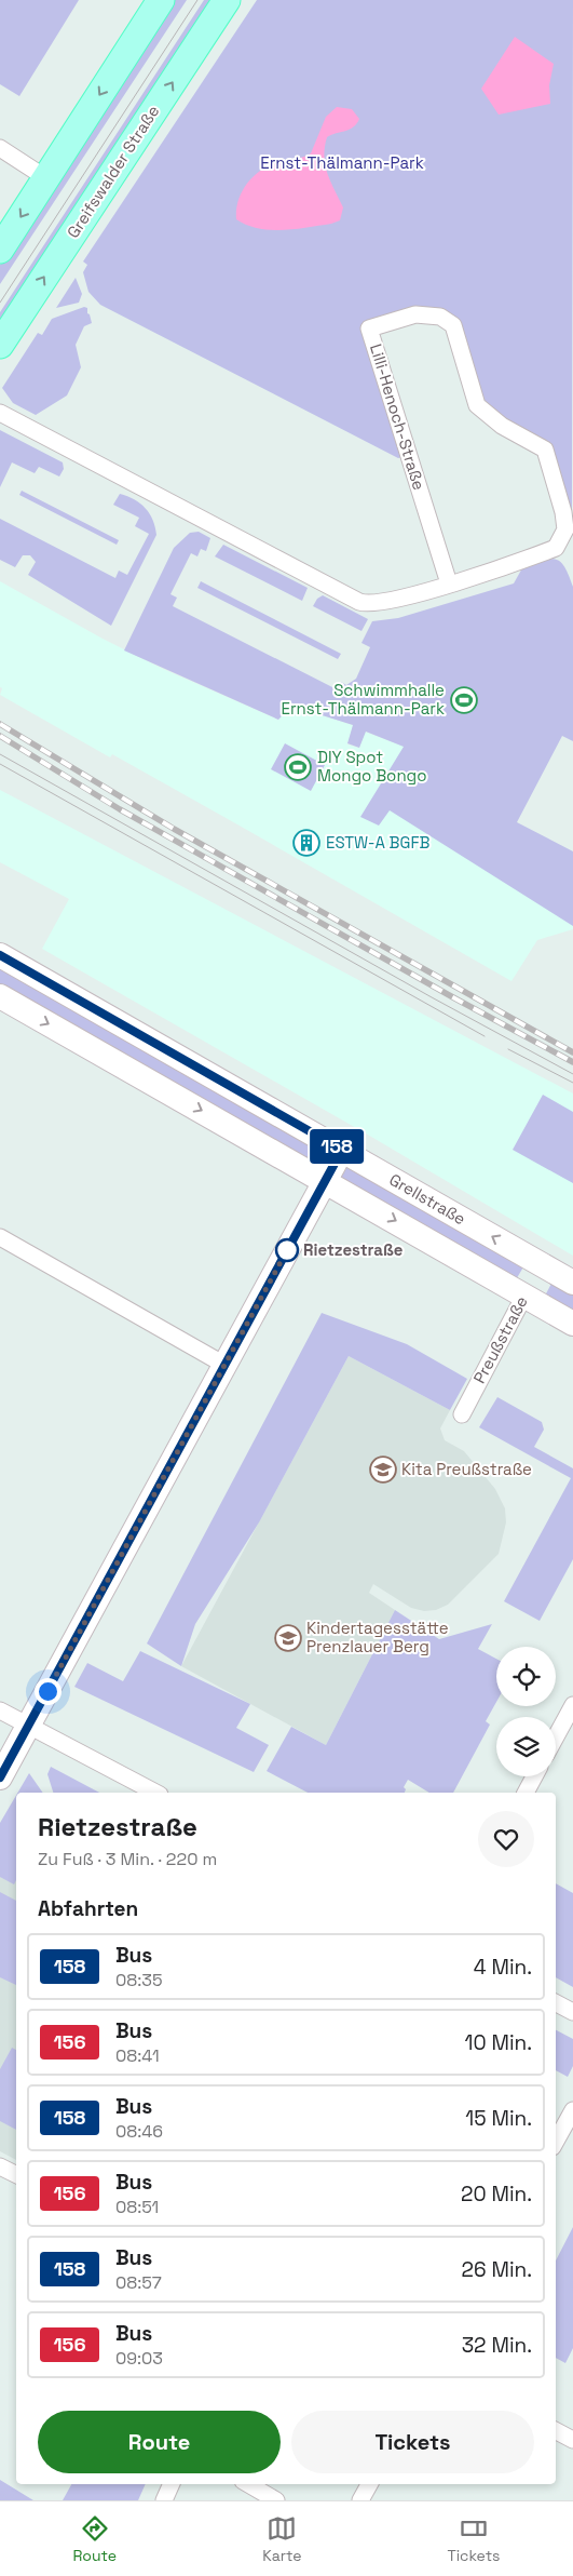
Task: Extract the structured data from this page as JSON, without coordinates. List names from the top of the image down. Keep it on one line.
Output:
{"streets":{"main road":["Greifswalder Straße"],"street":["Lilli-Henoch-Straße","Grellstraße","Preußstraße"]},"crossings":[["Grellstraße","Preußstraße"]],"parks":["Ernst-Thälmann-Park"],"places":{"sports":["Schwimmhalle Ernst-Thälmann-Park","DIY Spot Mongo Bongo"],"building":["ESTW-A BGFB"],"other":["Rietzestraße"],"school or university":["Kita Preußstraße","Kindertagesstätte Prenzlauer Berg"]},"lines":["bus line 158"],"page":{"on_map":"158","heading":[["Rietzestraße","Zu Fuß · 3 Min. · 220 m"],"Abfahrten"],"list":[{"mark":"158","name":"Bus","note":"08:35","value":"4 Min."},{"mark":"156","name":"Bus","note":"08:41","value":"10 Min."},{"mark":"158","name":"Bus","note":"08:46","value":"15 Min."},{"mark":"156","name":"Bus","note":"08:51","value":"20 Min."},{"mark":"158","name":"Bus","note":"08:57","value":"26 Min."},{"mark":"156","name":"Bus","note":"09:03","value":"32 Min."}],"buttons":["Route","Tickets"],"tabs":["Route","Karte","Tickets"]}}
